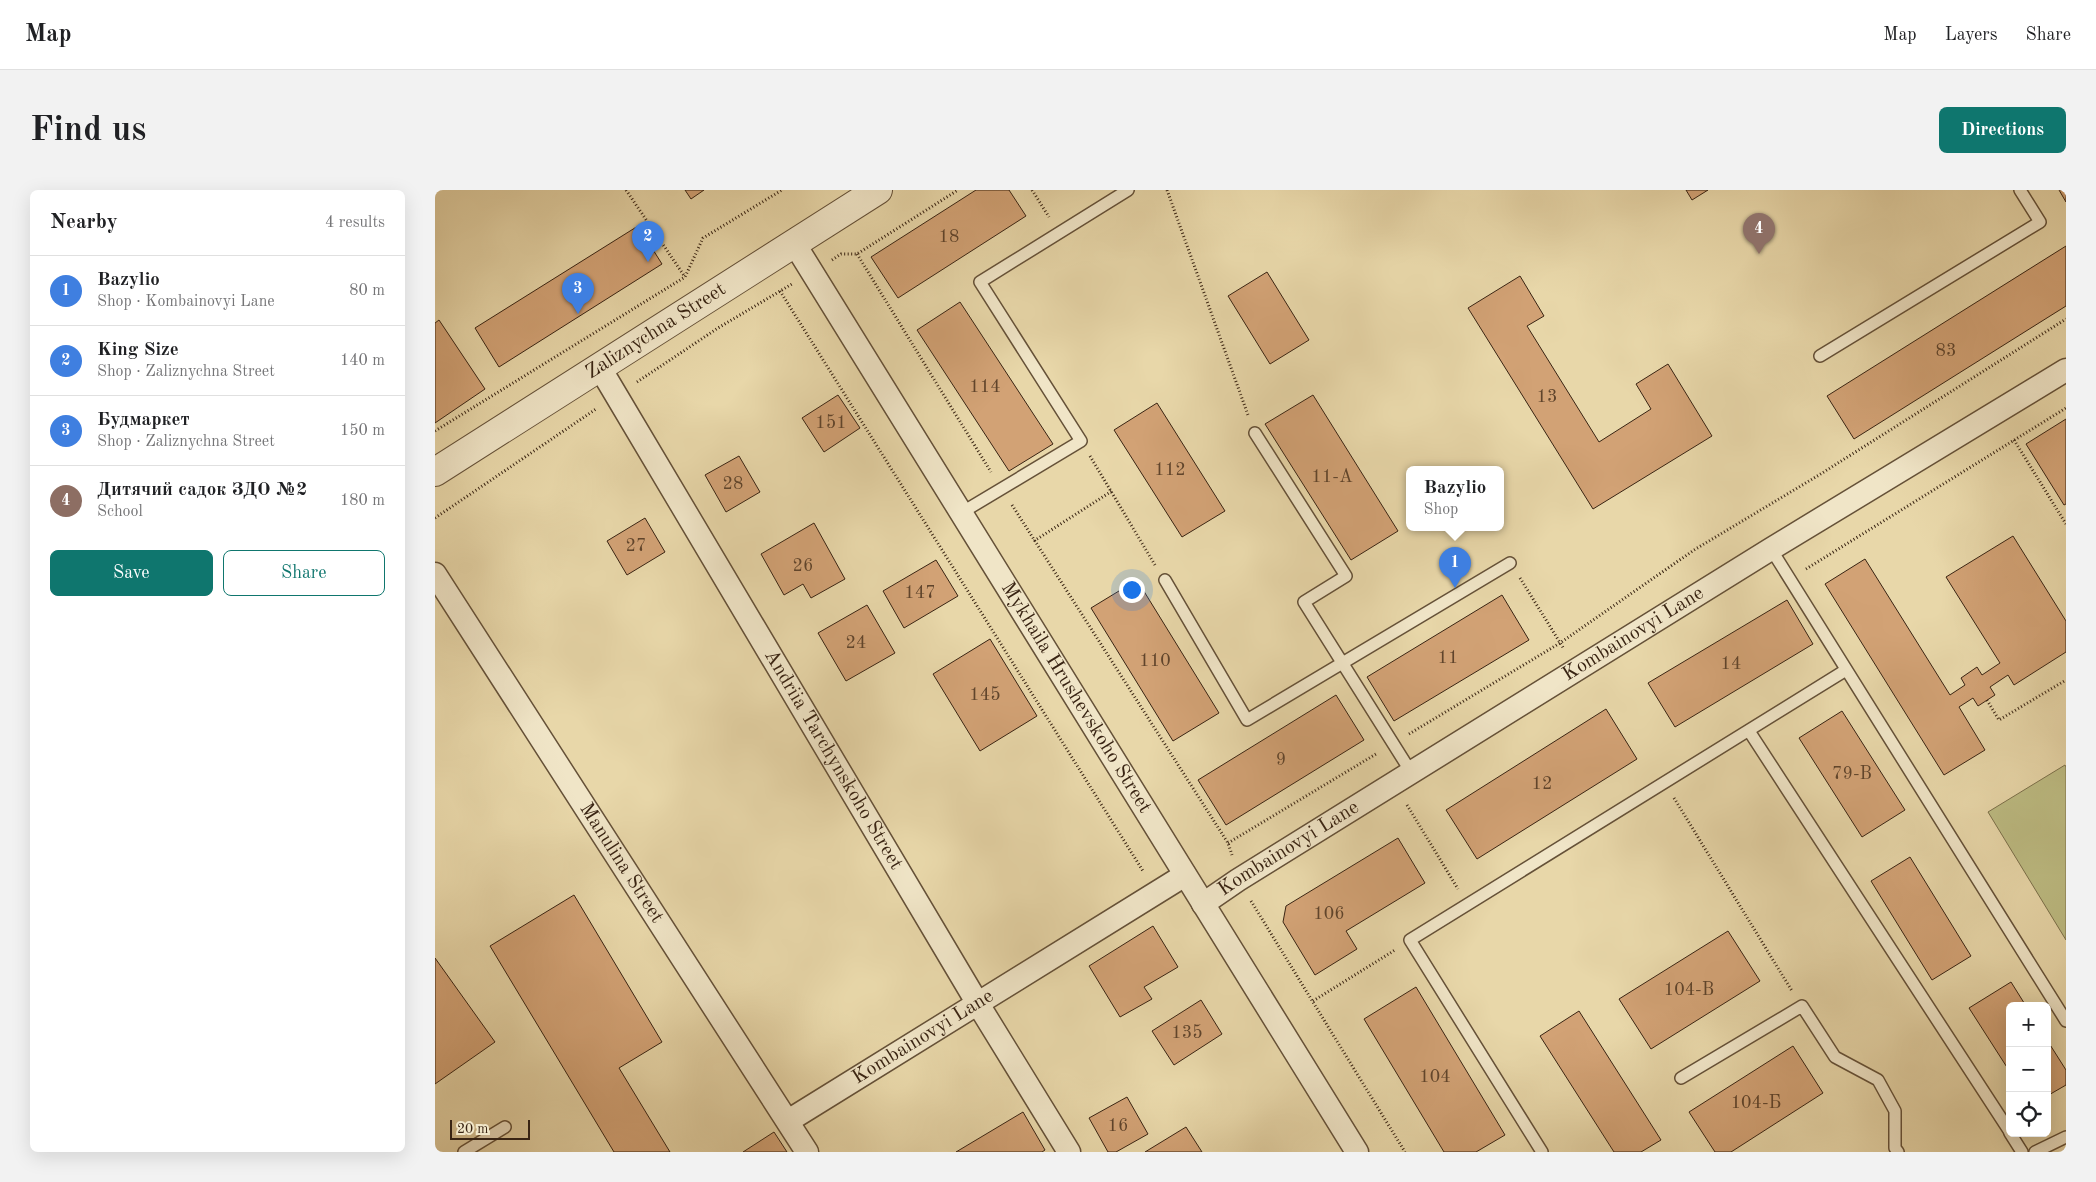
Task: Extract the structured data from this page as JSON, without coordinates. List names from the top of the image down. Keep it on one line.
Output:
{"streets":{"street":["Zaliznychna Street","Kombainovyi Lane","Mykhaila Hrushevskoho Street","Andriia Tarchynskoho Street","Manulina Street"]},"crossings":[["Zaliznychna Street","Mykhaila Hrushevskoho Street"],["Zaliznychna Street","Andriia Tarchynskoho Street"],["Kombainovyi Lane","Mykhaila Hrushevskoho Street"],["Kombainovyi Lane","Andriia Tarchynskoho Street"],["Kombainovyi Lane","Manulina Street"]],"house_numbers":["18","83","114","13","151","112","11-А","28","27","26","147","24","11","110","14","145","9","79-В","12","106","104-В","135","104","104-Б","16"],"scale_bar":"20 m","page":{"header":"Map","nav":["Map","Layers","Share"],"buttons":["Directions",["Save","Share"]],"title":"Find us","heading":["Nearby","4 results"],"pins":["4","2","3","1"],"list":[{"mark":"1","name":"Bazylio","note":"Shop · Kombainovyi Lane","value":"80 m"},{"mark":"2","name":"King Size","note":"Shop · Zaliznychna Street","value":"140 m"},{"mark":"3","name":"Будмаркет","note":"Shop · Zaliznychna Street","value":"150 m"},{"mark":"4","name":"Дитячий садок ЗДО №2","note":"School","value":"180 m"}],"popup":["Bazylio","Shop"],"map_buttons":["+","−"],"scale":"20 m"}}
